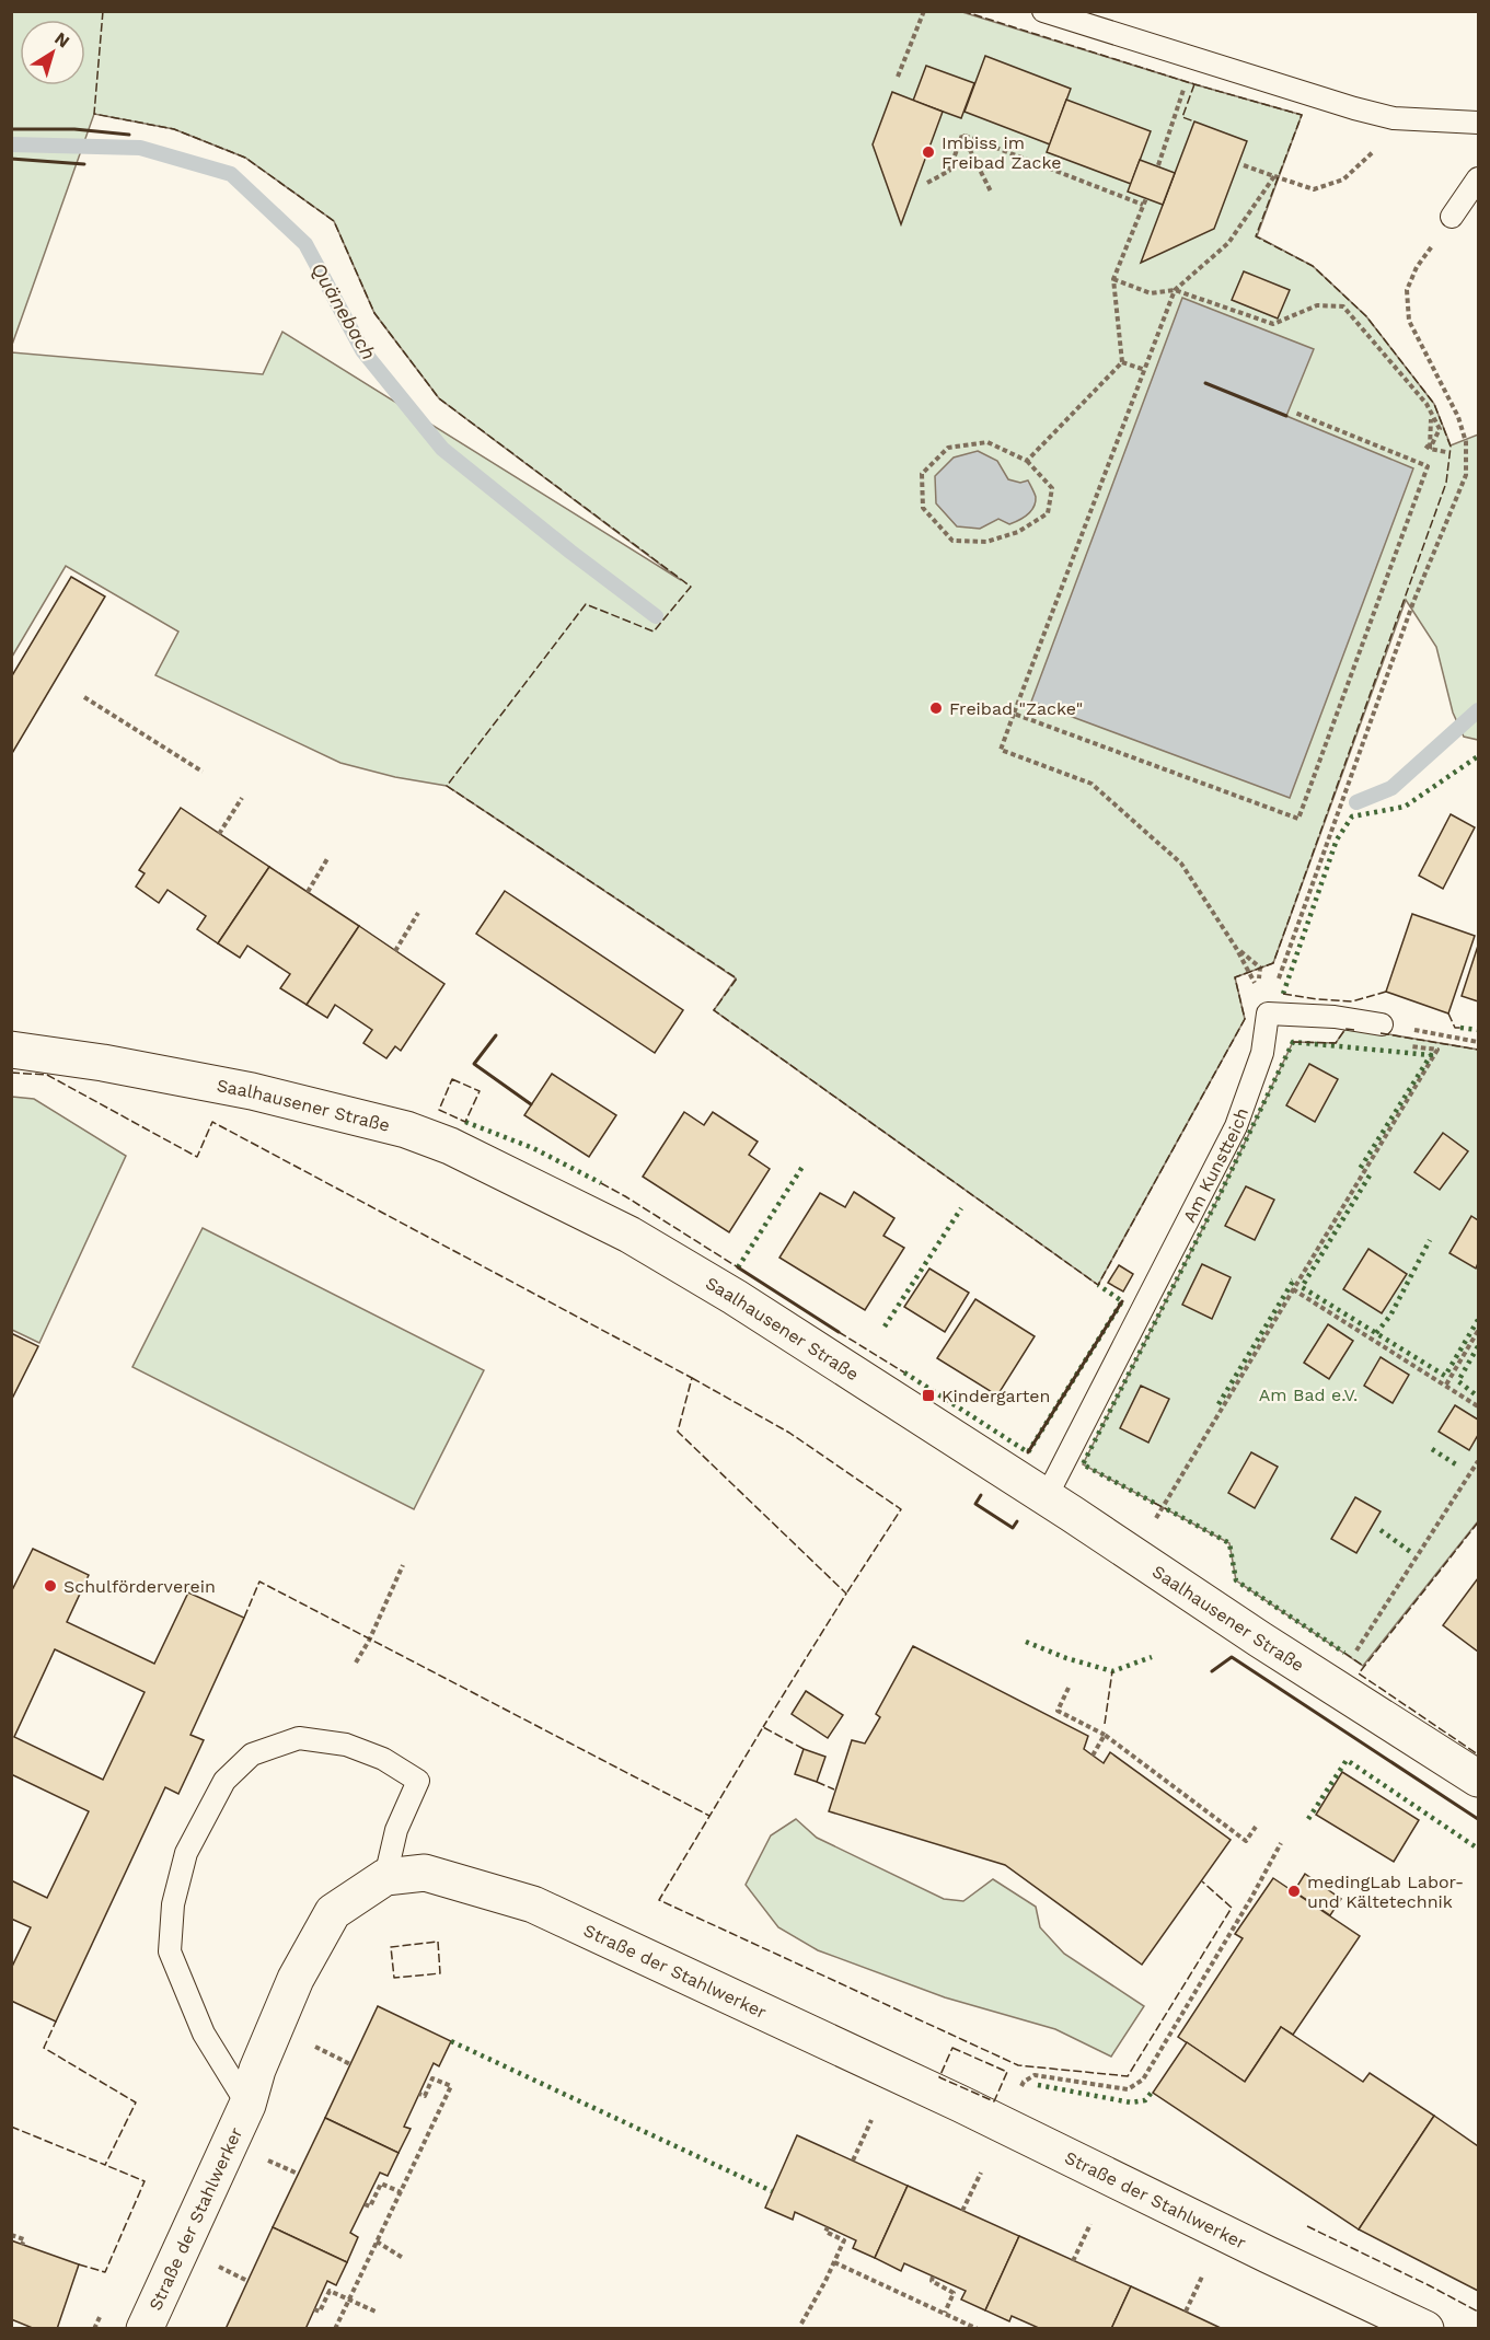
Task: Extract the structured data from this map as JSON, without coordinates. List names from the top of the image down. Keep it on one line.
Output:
{"streets":{"street":["Saalhausener Straße","Straße der Stahlwerker"],"lane":["Am Kunstteich"]},"crossings":[["Saalhausener Straße","Am Kunstteich"]],"water":["Quänebach"],"parks":["Am Bad e.V."],"places":{"other":["Imbiss im Freibad Zacke","Freibad \"Zacke\"","Schulförderverein","medingLab Labor- und Kältetechnik"],"transit":["Kindergarten"]},"north":"top right"}
